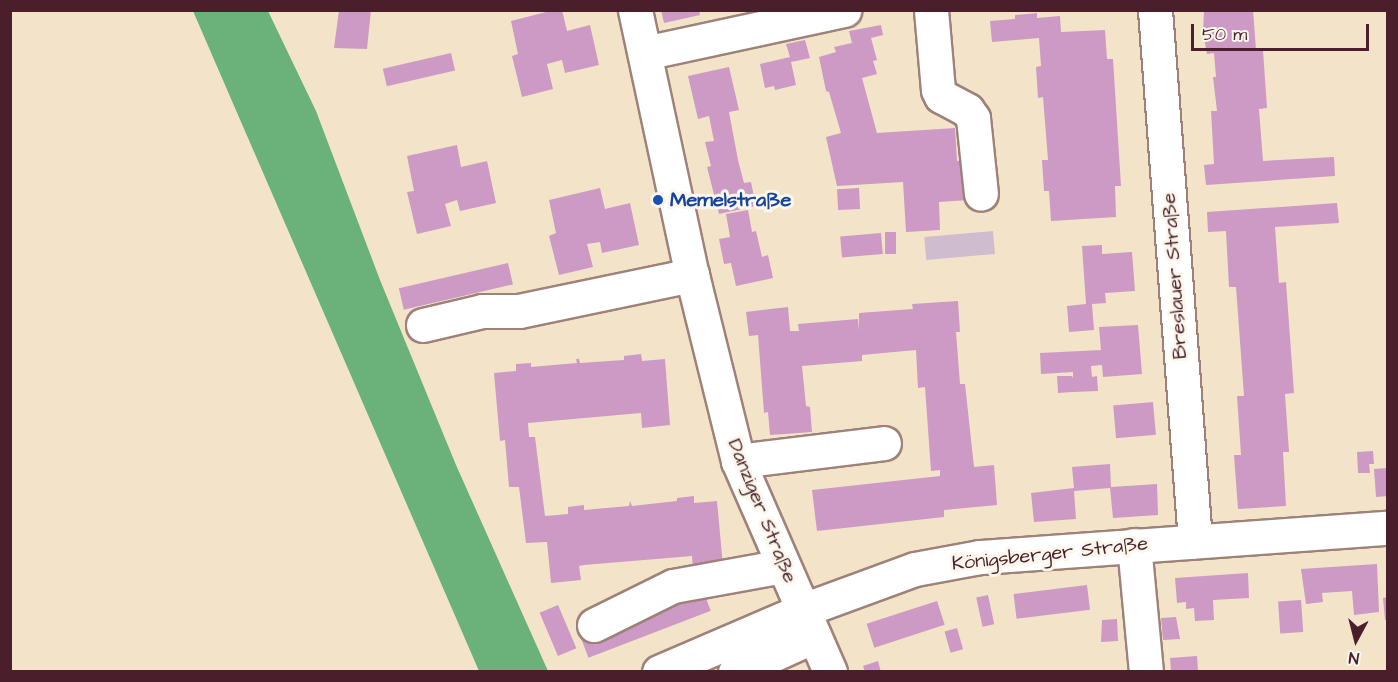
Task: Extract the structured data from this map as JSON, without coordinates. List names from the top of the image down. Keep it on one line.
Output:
{"streets":{"street":["Breslauer Straße","Danziger Straße","Königsberger Straße"]},"crossings":[["Breslauer Straße","Königsberger Straße"],["Danziger Straße","Königsberger Straße"]],"places":["Memelstraße"],"scale_bar":"50 m","north":"bottom"}
